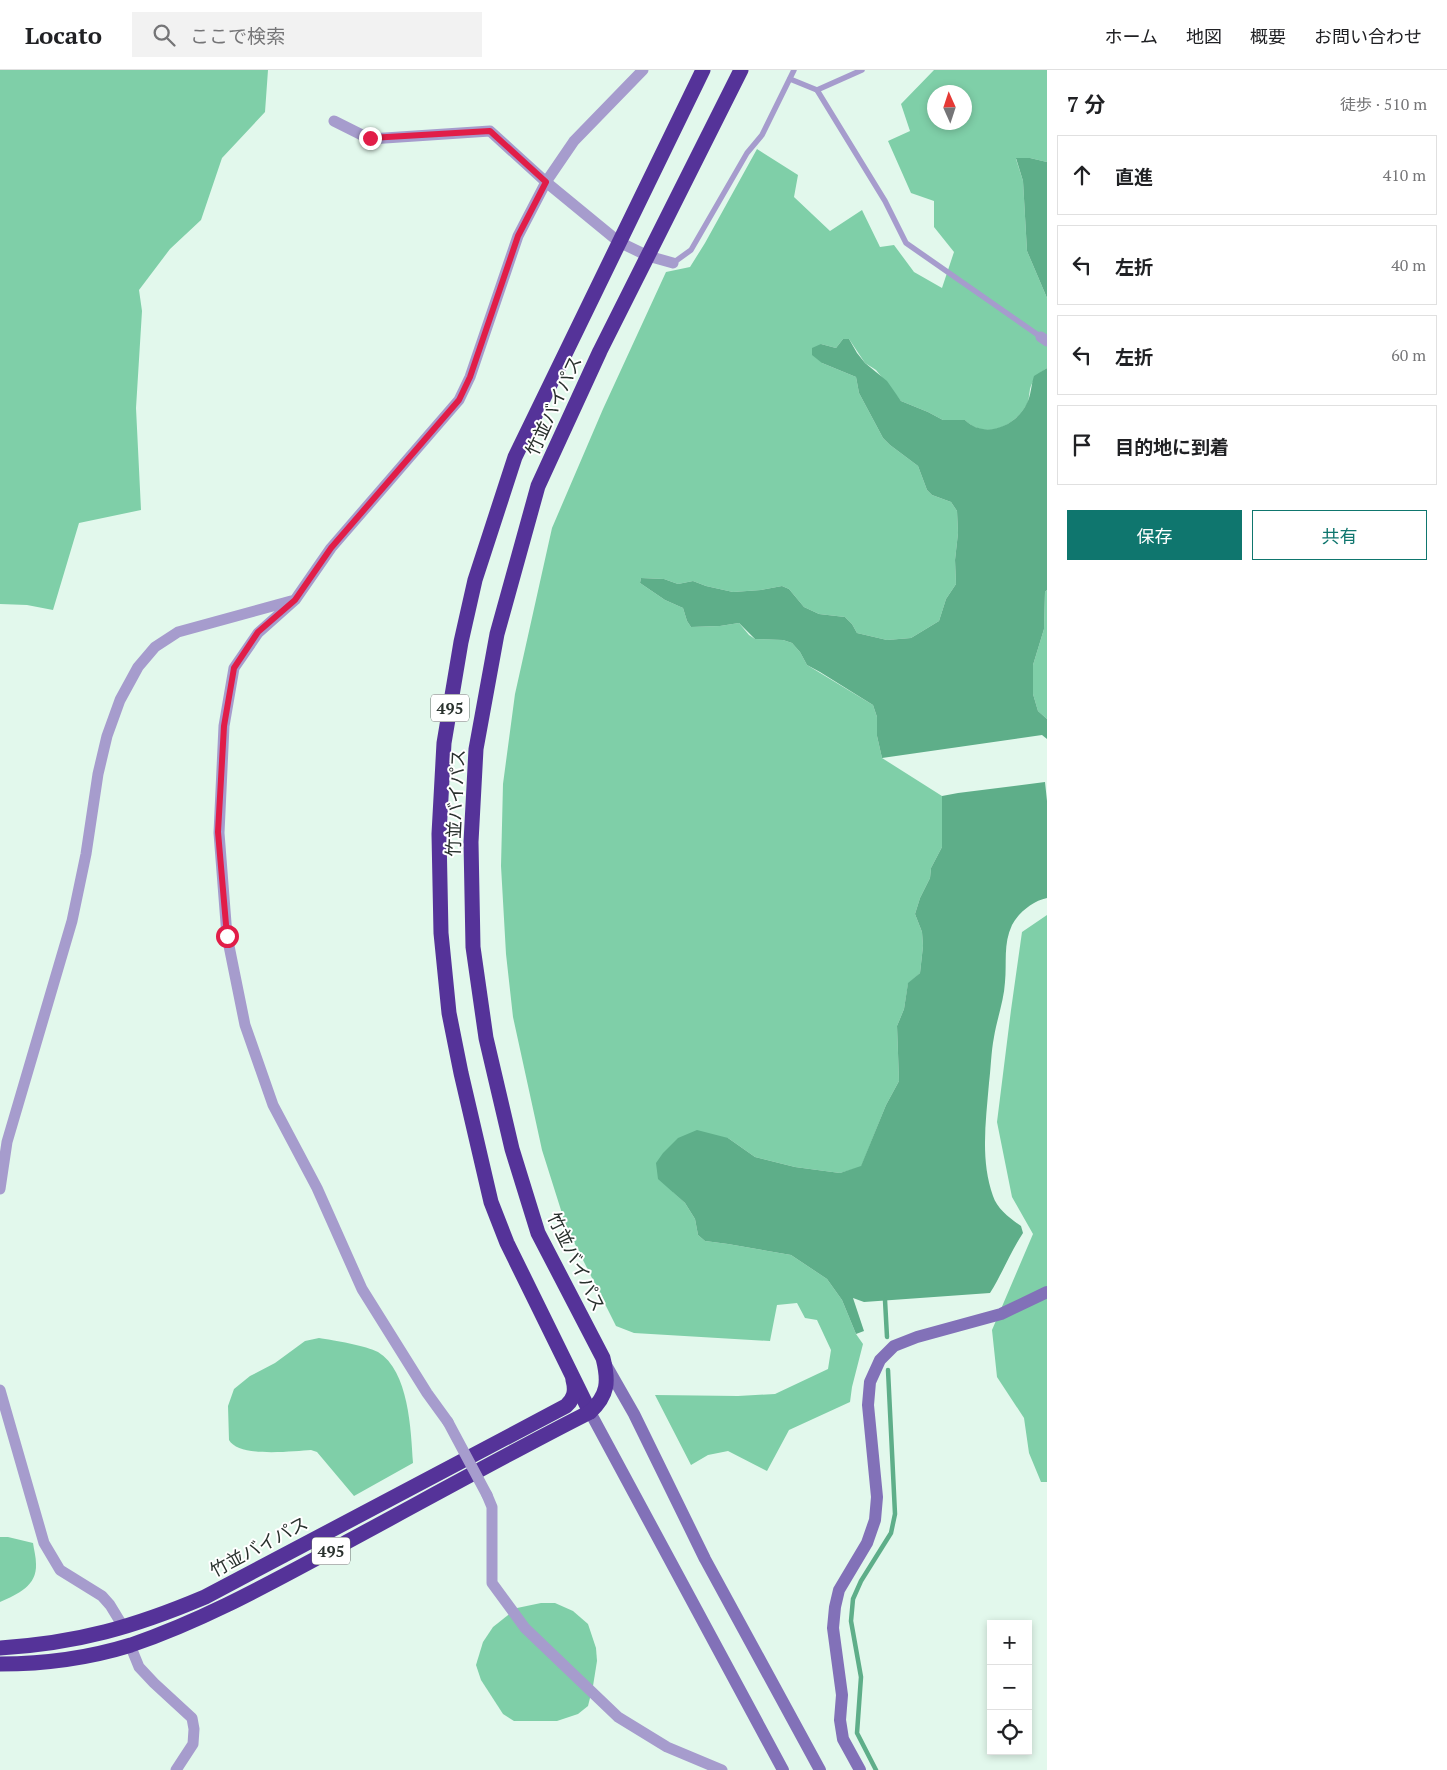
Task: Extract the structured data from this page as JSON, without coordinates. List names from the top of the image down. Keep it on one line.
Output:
{"streets":{"highway":["竹並バイパス","495"]},"north":"top","page":{"header":"Locato","search":"ここで検索","nav":["ホーム","地図","概要","お問い合わせ"],"heading":["7 分","徒歩 · 510 m"],"list":[["直進","410 m"],["左折","40 m"],["左折","60 m"],"目的地に到着"],"buttons":["保存","共有"],"map_buttons":["+","−"]}}
